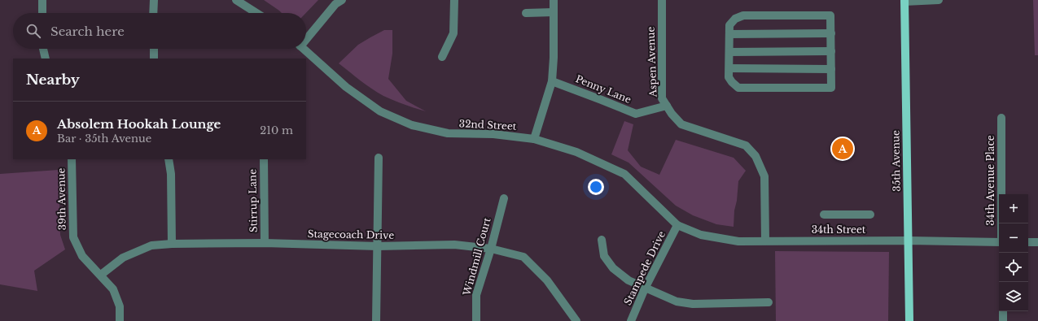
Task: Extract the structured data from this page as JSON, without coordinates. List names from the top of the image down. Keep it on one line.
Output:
{"streets":{"main road":["35th Avenue"],"street":["Aspen Avenue","Penny Lane","32nd Street","34th Avenue Place","39th Avenue","Stirrup Lane","34th Street","Stagecoach Drive","Windmill Court","Stampede Drive"]},"crossings":[["Aspen Avenue","Penny Lane"],["Aspen Avenue","34th Street"],["32nd Street","34th Street"],["32nd Street","Stampede Drive"],["35th Avenue","34th Street"],["39th Avenue","Stagecoach Drive"],["Stirrup Lane","Stagecoach Drive"],["34th Street","Stampede Drive"],["Stagecoach Drive","Windmill Court"]],"page":{"search":"Search here","heading":"Nearby","list":[{"mark":"A","name":"Absolem Hookah Lounge","note":"Bar · 35th Avenue","value":"210 m"}],"pins":"A","map_buttons":["+","−"]}}
